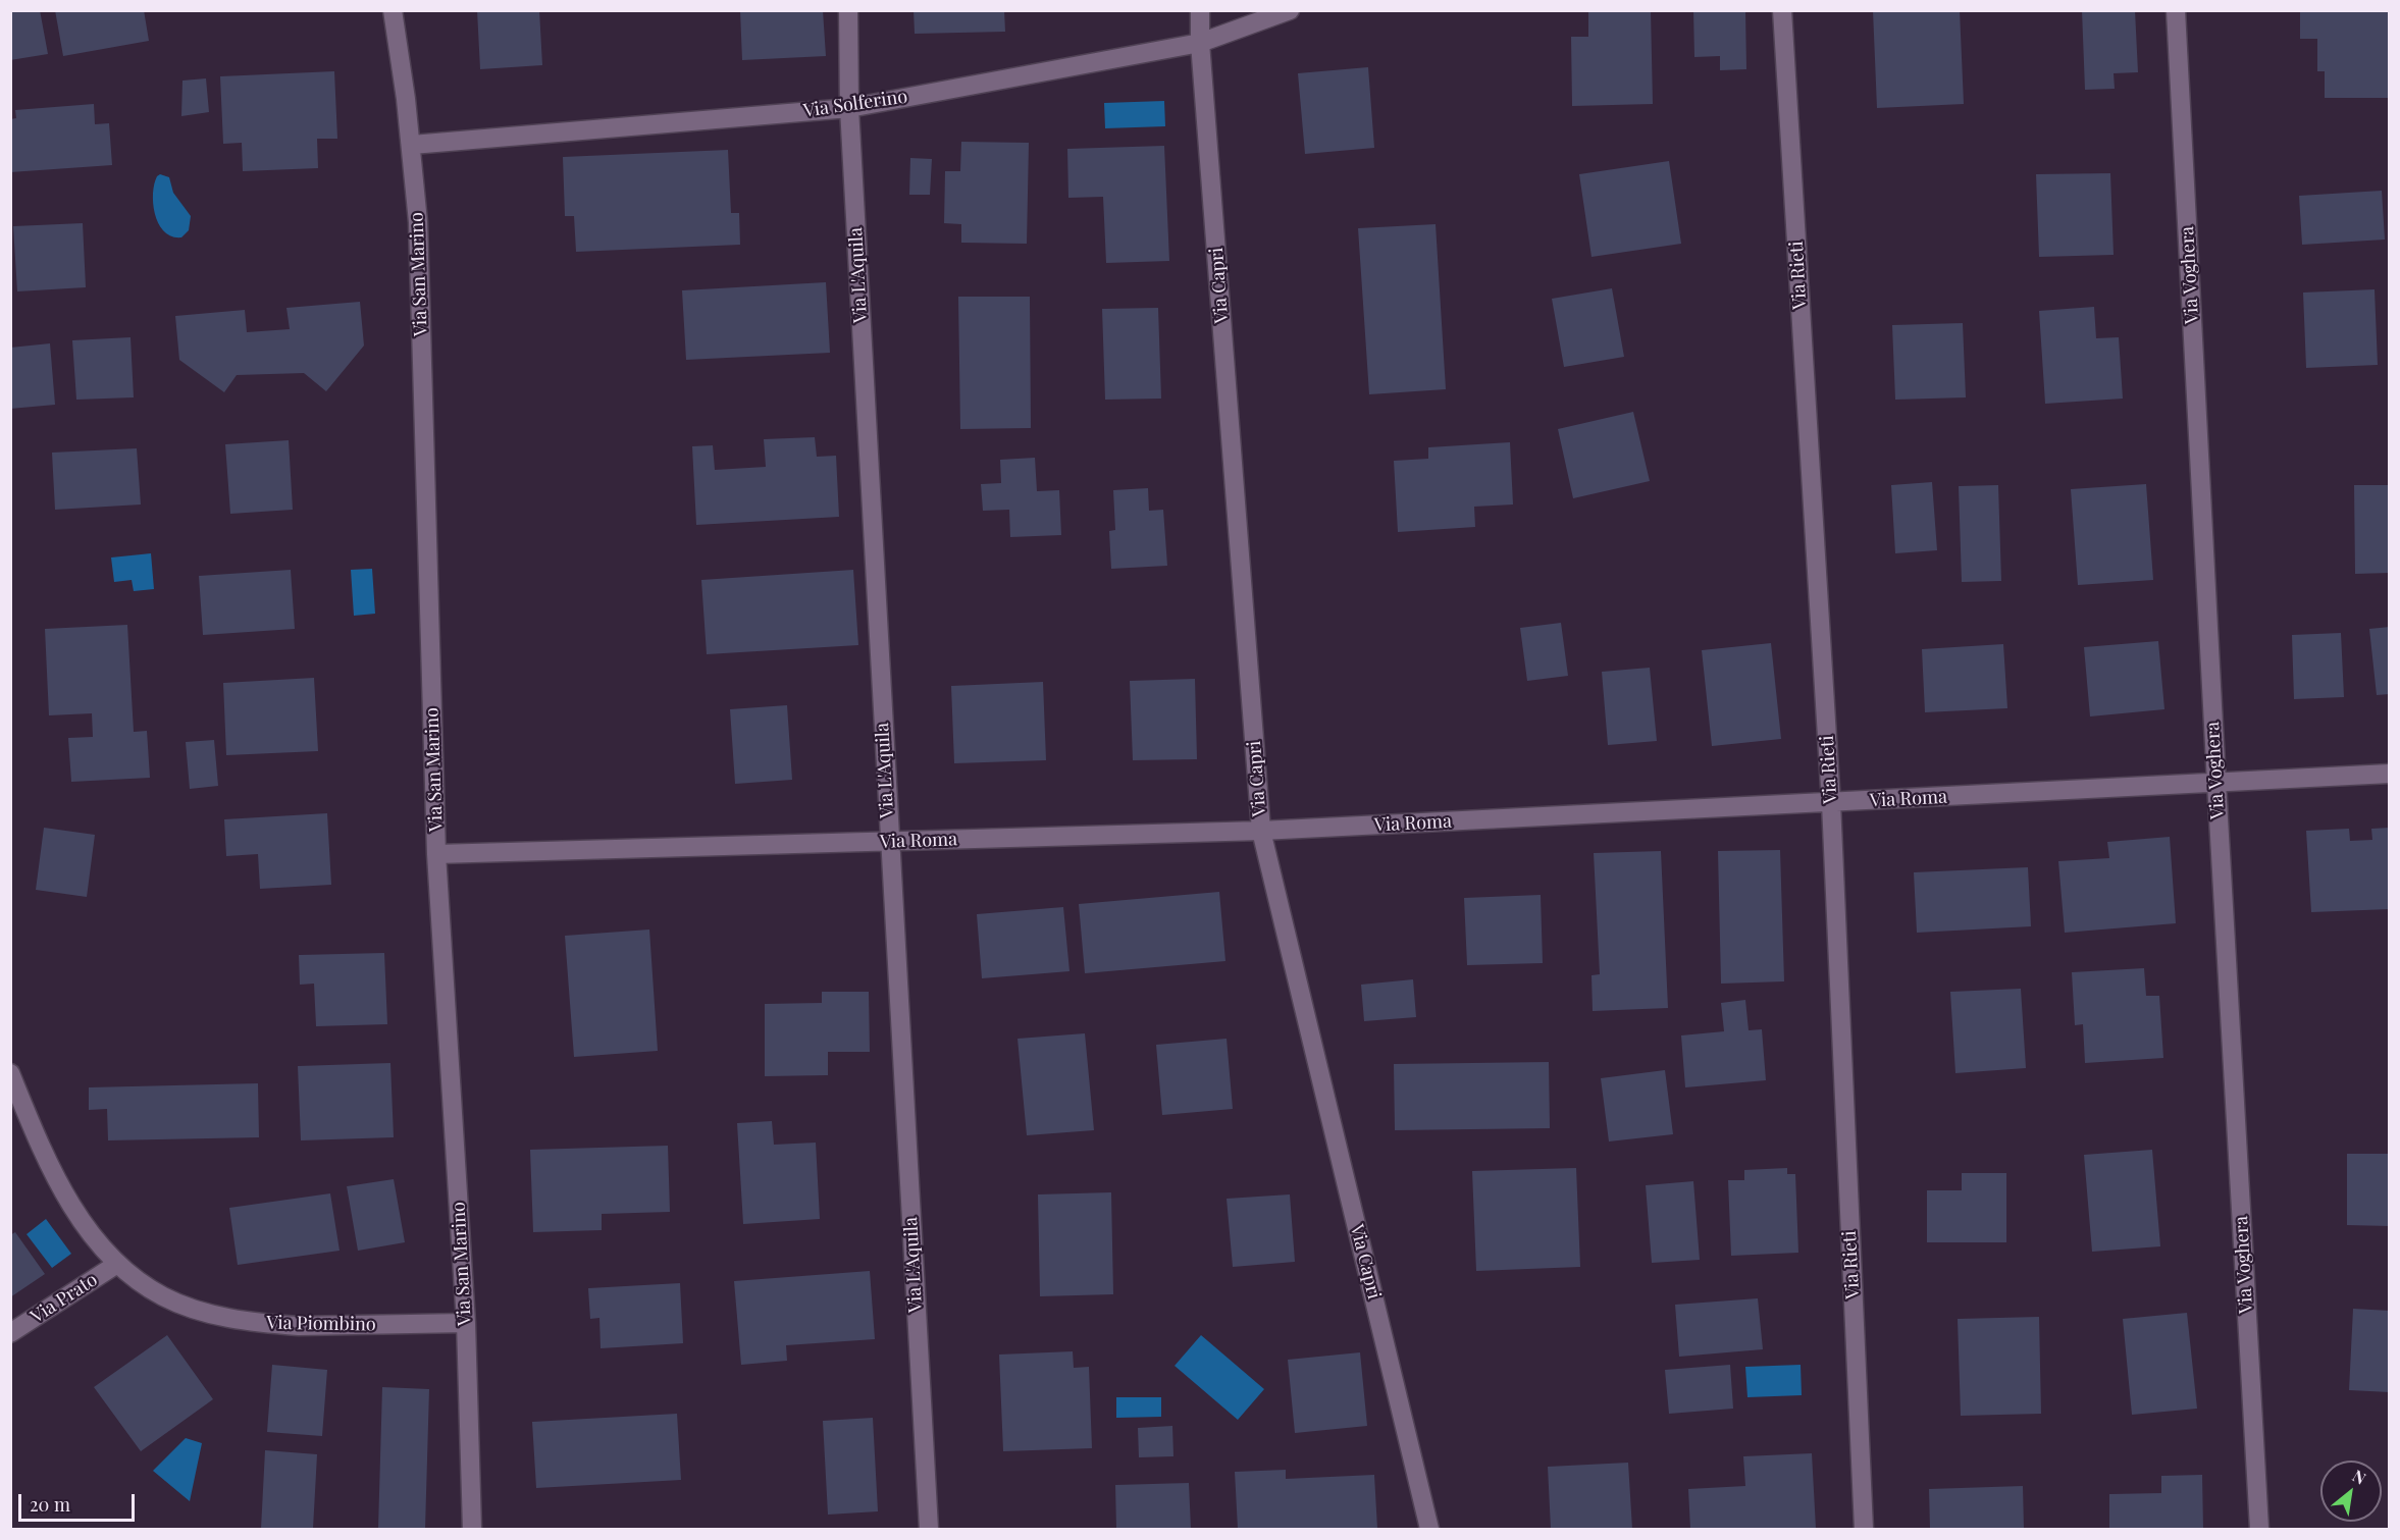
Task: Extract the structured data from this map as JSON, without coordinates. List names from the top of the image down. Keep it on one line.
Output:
{"streets":{"street":["Via Solferino","Via San Marino","Via L'Aquila","Via Rieti","Via Voghera","Via Capri","Via Roma","Via Prato","Via Piombino"]},"crossings":[["Via Solferino","Via San Marino"],["Via Solferino","Via L'Aquila"],["Via Solferino","Via Capri"],["Via San Marino","Via Roma"],["Via San Marino","Via Piombino"],["Via L'Aquila","Via Roma"],["Via Rieti","Via Roma"],["Via Voghera","Via Roma"],["Via Capri","Via Roma"],["Via Prato","Via Piombino"]],"scale_bar":"20 m","north":"top right"}
